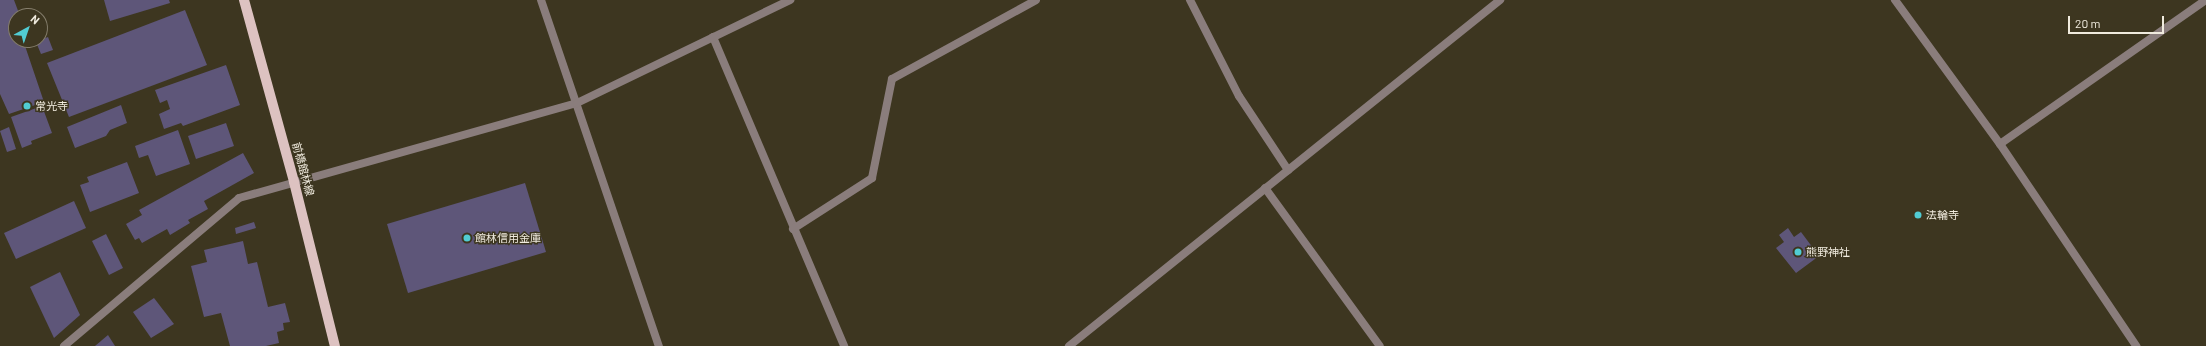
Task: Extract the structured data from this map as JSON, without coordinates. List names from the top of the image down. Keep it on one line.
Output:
{"streets":{"main road":["前橋館林線"]},"places":["常光寺","法輪寺","館林信用金庫","熊野神社"],"scale_bar":"20 m","north":"top right"}
